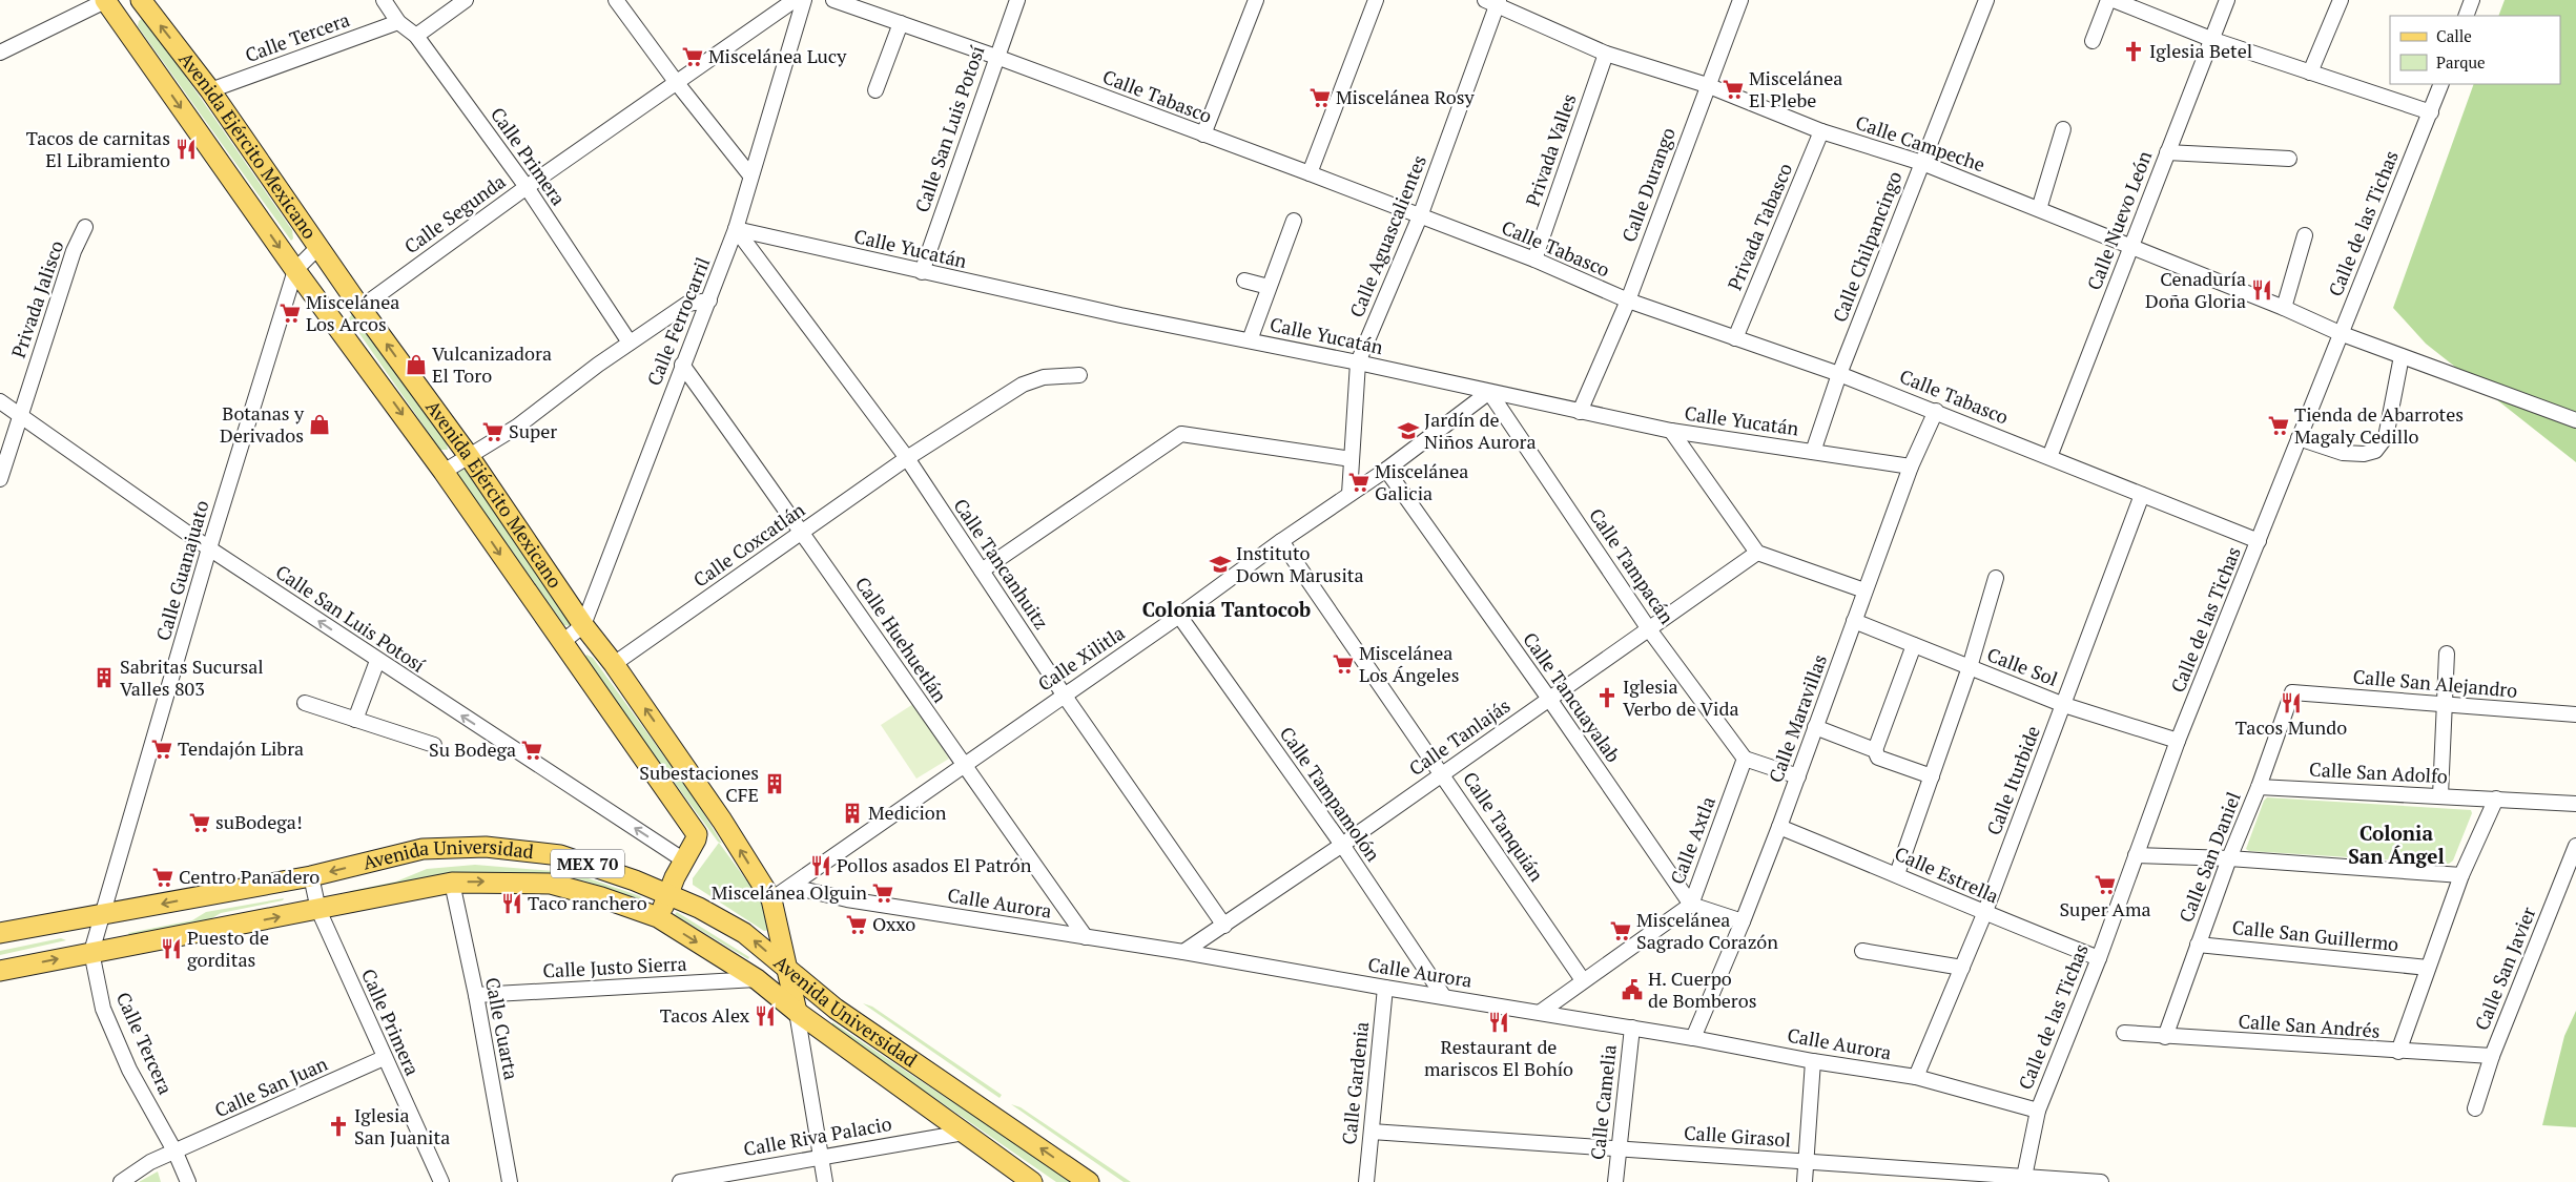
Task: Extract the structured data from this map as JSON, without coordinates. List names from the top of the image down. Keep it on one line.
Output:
{"streets":{"main road":["Avenida Ejército Mexicano","Avenida Universidad","MEX 70"],"street":["Calle Tercera","Calle Tabasco","Calle San Luis Potosí","Calle Campeche","Privada Valles","Calle Primera","Calle Durango","Calle Segunda","Calle Nuevo León","Calle de las Tichas","Privada Tabasco","Calle Aguascalientes","Calle Chilpancingo","Calle Yucatán","Privada Jalisco","Calle Ferrocarril","Calle Coxcatlán","Calle Tancanhuitz","Calle Tampacán","Calle Guanajuato","Calle Huehuetlán","Calle Xilitla","Calle Sol","Calle San Alejandro","Calle Tancuayalab","Calle Maravillas","Calle Tanlajás","Calle San Adolfo","Calle Iturbide","Calle Tampamolón","Calle Tanquián","Calle Axtla","Calle San Daniel","Calle Estrella","Calle Aurora","Calle San Guillermo","Calle Justo Sierra","Calle San Javier","Calle San Andrés","Calle Cuarta","Calle Gardenia","Calle San Juan","Calle Camelia","Calle Riva Palacio","Calle Girasol"]},"crossings":[["Calle Tercera","Avenida Ejército Mexicano"],["Calle Tercera","Calle Primera"],["Calle Tercera","Calle Guanajuato"],["Calle Tercera","Avenida Universidad"],["Calle Tercera","Calle San Juan"],["Calle Tabasco","Calle San Luis Potosí"],["Calle Tabasco","Privada Valles"],["Calle Tabasco","Calle Durango"],["Calle Tabasco","Calle Nuevo León"],["Calle Tabasco","Calle de las Tichas"],["Calle Tabasco","Privada Tabasco"],["Calle Tabasco","Calle Aguascalientes"],["Calle Tabasco","Calle Chilpancingo"],["Calle Tabasco","Calle Maravillas"],["Calle Tabasco","Calle Iturbide"],["Calle San Luis Potosí","Avenida Ejército Mexicano"],["Calle San Luis Potosí","Calle Yucatán"],["Calle San Luis Potosí","Privada Jalisco"],["Calle San Luis Potosí","Calle Guanajuato"],["Calle Campeche","Privada Valles"],["Calle Campeche","Calle Durango"],["Calle Campeche","Calle Nuevo León"],["Calle Campeche","Calle de las Tichas"],["Calle Campeche","Privada Tabasco"],["Calle Campeche","Calle Aguascalientes"],["Calle Campeche","Calle Chilpancingo"],["Avenida Ejército Mexicano","Calle Segunda"],["Avenida Ejército Mexicano","Calle Ferrocarril"],["Avenida Ejército Mexicano","Calle Coxcatlán"],["Avenida Ejército Mexicano","Calle Guanajuato"],["Avenida Ejército Mexicano","Calle Xilitla"],["Avenida Ejército Mexicano","Avenida Universidad"],["Calle Primera","Calle Segunda"],["Calle Primera","Avenida Universidad"],["Calle Primera","Calle San Juan"],["Calle Durango","Calle Yucatán"],["Calle de las Tichas","Calle Sol"],["Calle de las Tichas","Calle Estrella"],["Calle de las Tichas","Calle Aurora"],["Calle de las Tichas","Calle Girasol"],["Calle Aguascalientes","Calle Yucatán"],["Calle Aguascalientes","Calle Xilitla"],["Calle Chilpancingo","Calle Yucatán"],["Calle Yucatán","Calle Ferrocarril"],["Calle Yucatán","Calle Tancanhuitz"],["Calle Yucatán","Calle Tampacán"],["Calle Yucatán","Calle Xilitla"],["Calle Yucatán","Calle Maravillas"],["Calle Ferrocarril","Calle Tancanhuitz"],["Calle Ferrocarril","Calle Huehuetlán"],["Calle Coxcatlán","Calle Tancanhuitz"],["Calle Coxcatlán","Calle Huehuetlán"],["Calle Tancanhuitz","Calle Xilitla"],["Calle Tancanhuitz","Calle Tanlajás"],["Calle Tampacán","Calle Xilitla"],["Calle Tampacán","Calle Tanlajás"],["Calle Tampacán","Calle Axtla"],["Calle Guanajuato","Avenida Universidad"],["Calle Huehuetlán","Calle Xilitla"],["Calle Huehuetlán","Calle Aurora"],["Calle Xilitla","Calle Tancuayalab"],["Calle Xilitla","Calle Tampamolón"],["Calle Xilitla","Calle Tanquián"],["Calle Xilitla","Calle Aurora"],["Calle Sol","Calle Maravillas"],["Calle Sol","Calle Iturbide"],["Calle San Alejandro","Calle San Daniel"],["Calle Tancuayalab","Calle Tanlajás"],["Calle Tancuayalab","Calle Axtla"],["Calle Maravillas","Calle Estrella"],["Calle Maravillas","Calle Aurora"],["Calle Tanlajás","Calle Tampamolón"],["Calle Tanlajás","Calle Tanquián"],["Calle Tanlajás","Calle Aurora"],["Calle San Adolfo","Calle San Daniel"],["Calle Iturbide","Calle Estrella"],["Calle Iturbide","Calle Aurora"],["Calle Tampamolón","Calle Aurora"],["Calle Tanquián","Calle Axtla"],["Calle Axtla","Calle Aurora"],["Calle San Daniel","Calle San Guillermo"],["Calle San Daniel","Calle San Andrés"],["Avenida Universidad","Calle Justo Sierra"],["Avenida Universidad","Calle Cuarta"],["Avenida Universidad","Calle Riva Palacio"],["Calle Aurora","Calle Gardenia"],["Calle Aurora","Calle Camelia"],["Calle Justo Sierra","Calle Cuarta"],["Calle San Javier","Calle San Andrés"],["Calle Gardenia","Calle Girasol"],["Calle Camelia","Calle Girasol"]],"one_way":["Calle San Luis Potosí"],"districts":["Colonia Tantocob","Colonia San Ángel"],"places":{"church":["Iglesia Betel","Iglesia Verbo de Vida","Iglesia San Juanita"],"supermarket":["Miscelánea Lucy","Miscelánea El Plebe","Miscelánea Rosy","Miscelánea Los Arcos","Tienda de Abarrotes Magaly Cedillo","Super","Miscelánea Galicia","Miscelánea Los Ángeles","Tendajón Libra","Su Bodega","suBodega!","Centro Panadero","Super Ama","Miscelánea Olguin","Oxxo","Miscelánea Sagrado Corazón"],"restaurant":["Tacos de carnitas El Libramiento","Cenaduría Doña Gloria","Tacos Mundo","Pollos asados El Patrón","Taco ranchero","Puesto de gorditas","Tacos Alex","Restaurant de mariscos El Bohío"],"shop":["Vulcanizadora El Toro","Botanas y Derivados"],"school or university":["Jardín de Niños Aurora","Instituto Down Marusita"],"building":["Sabritas Sucursal Valles 803","Subestaciones CFE","Medicion"],"public building":["H. Cuerpo de Bomberos"]},"legend":["Calle","Parque"]}
